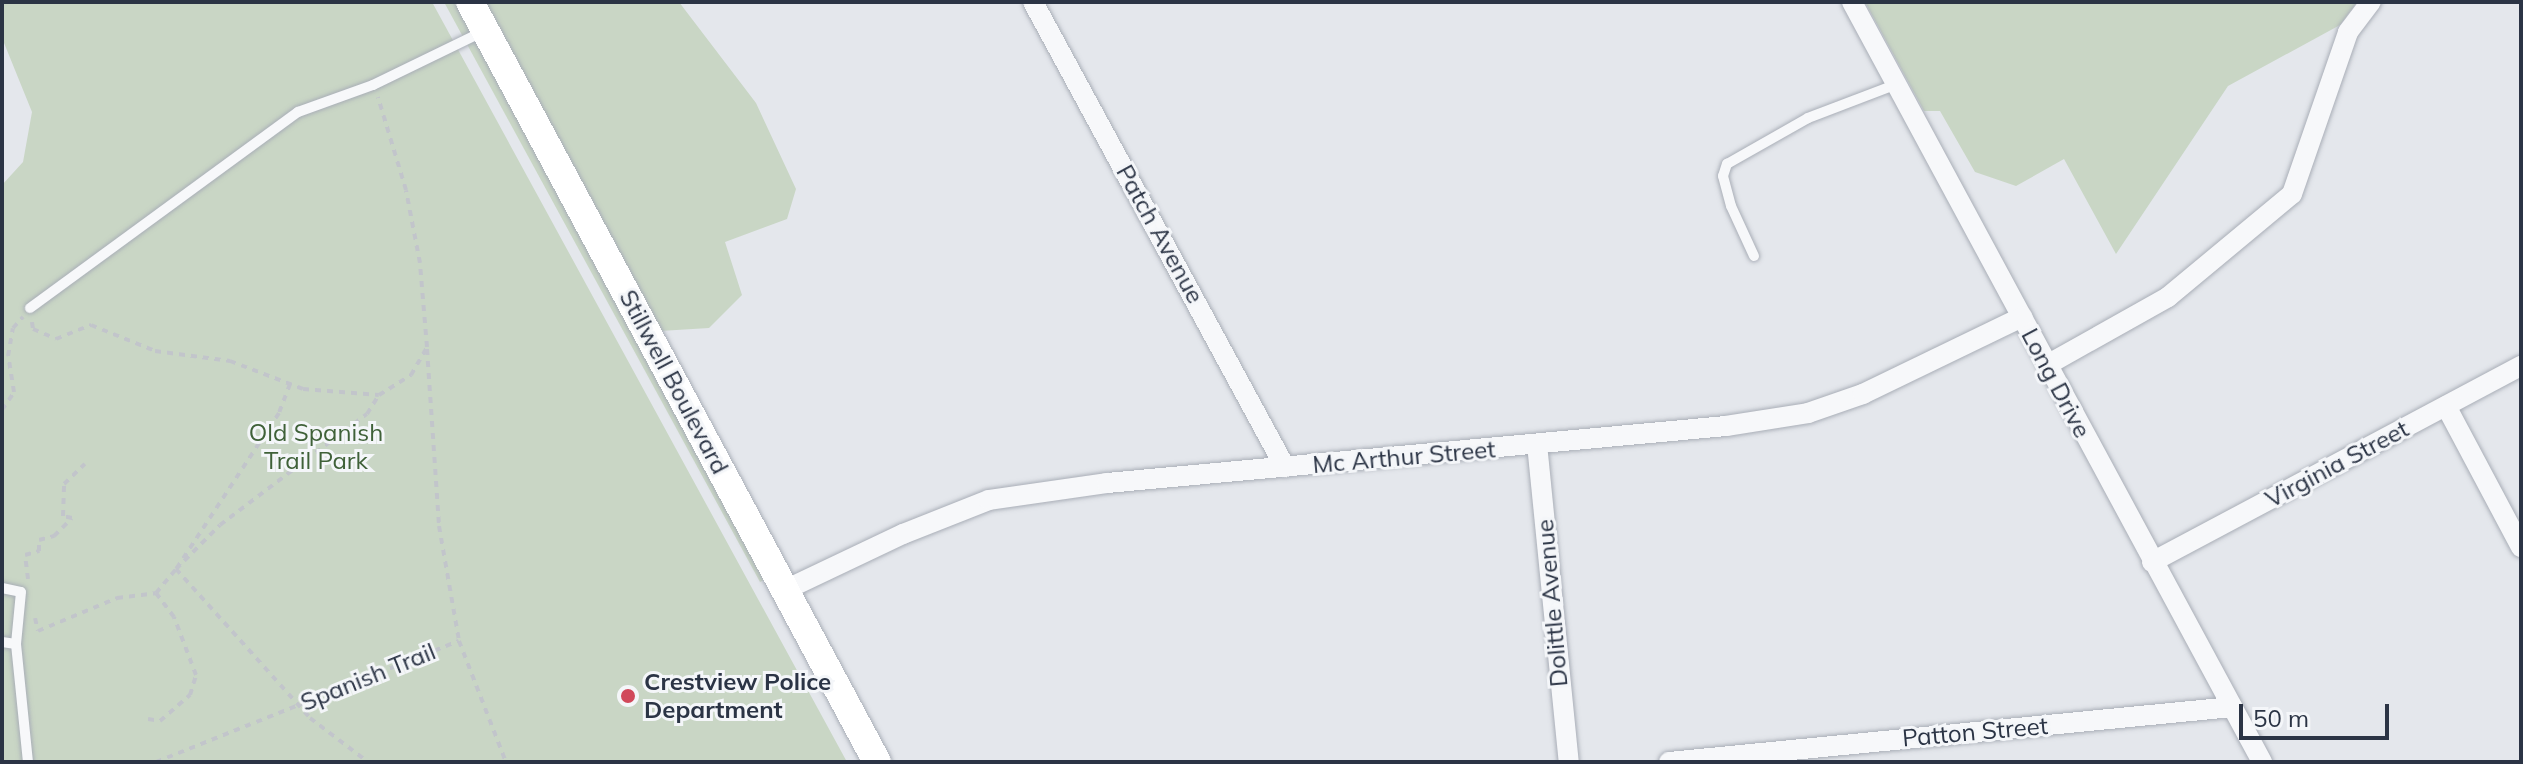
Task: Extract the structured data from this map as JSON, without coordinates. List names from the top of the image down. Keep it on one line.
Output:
{"streets":{"street":["Patch Avenue","Stillwell Boulevard","Long Drive","Mc Arthur Street","Virginia Street","Dolittle Avenue","Patton Street"],"path":["Spanish Trail"]},"crossings":[["Patch Avenue","Mc Arthur Street"],["Stillwell Boulevard","Mc Arthur Street"],["Long Drive","Mc Arthur Street"],["Long Drive","Virginia Street"],["Long Drive","Patton Street"],["Mc Arthur Street","Dolittle Avenue"]],"parks":["Old Spanish Trail Park"],"places":["Crestview Police Department"],"scale_bar":"50 m"}
